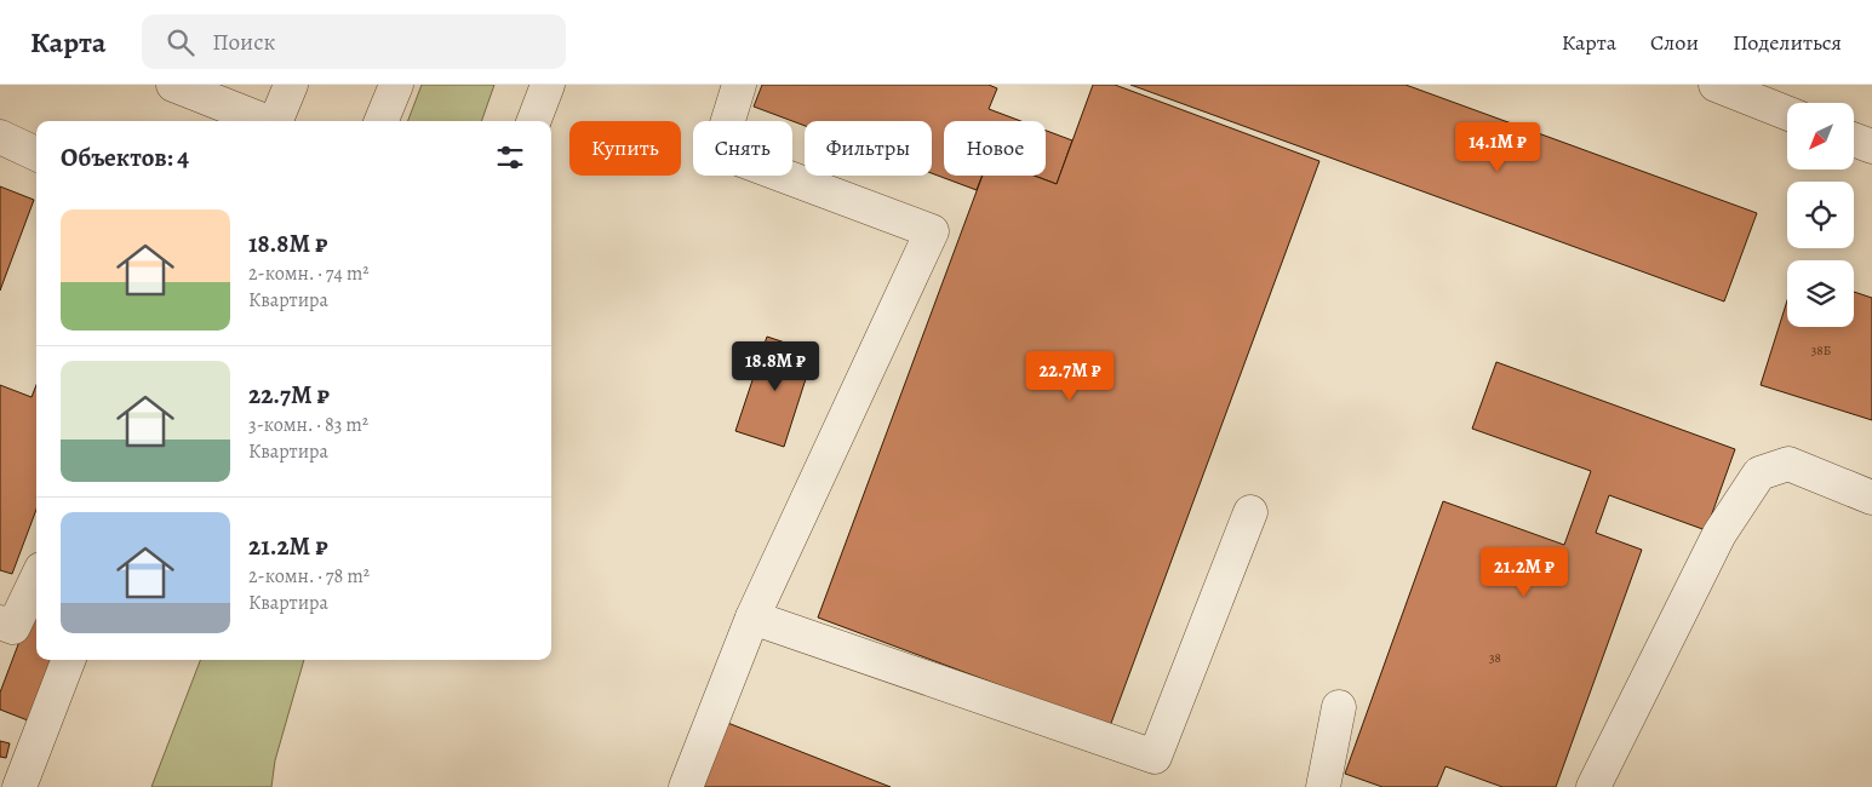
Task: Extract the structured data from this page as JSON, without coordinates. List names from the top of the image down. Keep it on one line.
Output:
{"house_numbers":["38Б","38"],"north":"bottom left","page":{"header":"Карта","search":"Поиск","nav":["Карта","Слои","Поделиться"],"chip":["Купить","Снять","Фильтры","Новое"],"heading":"Объектов: 4","price":["14.1M ₽","18.8M ₽","22.7M ₽","21.2M ₽"],"list":[{"name":"18.8M ₽","note":"2-комн. · 74 m² · Квартира"},{"name":"22.7M ₽","note":"3-комн. · 83 m² · Квартира"},{"name":"21.2M ₽","note":"2-комн. · 78 m² · Квартира"}]}}
